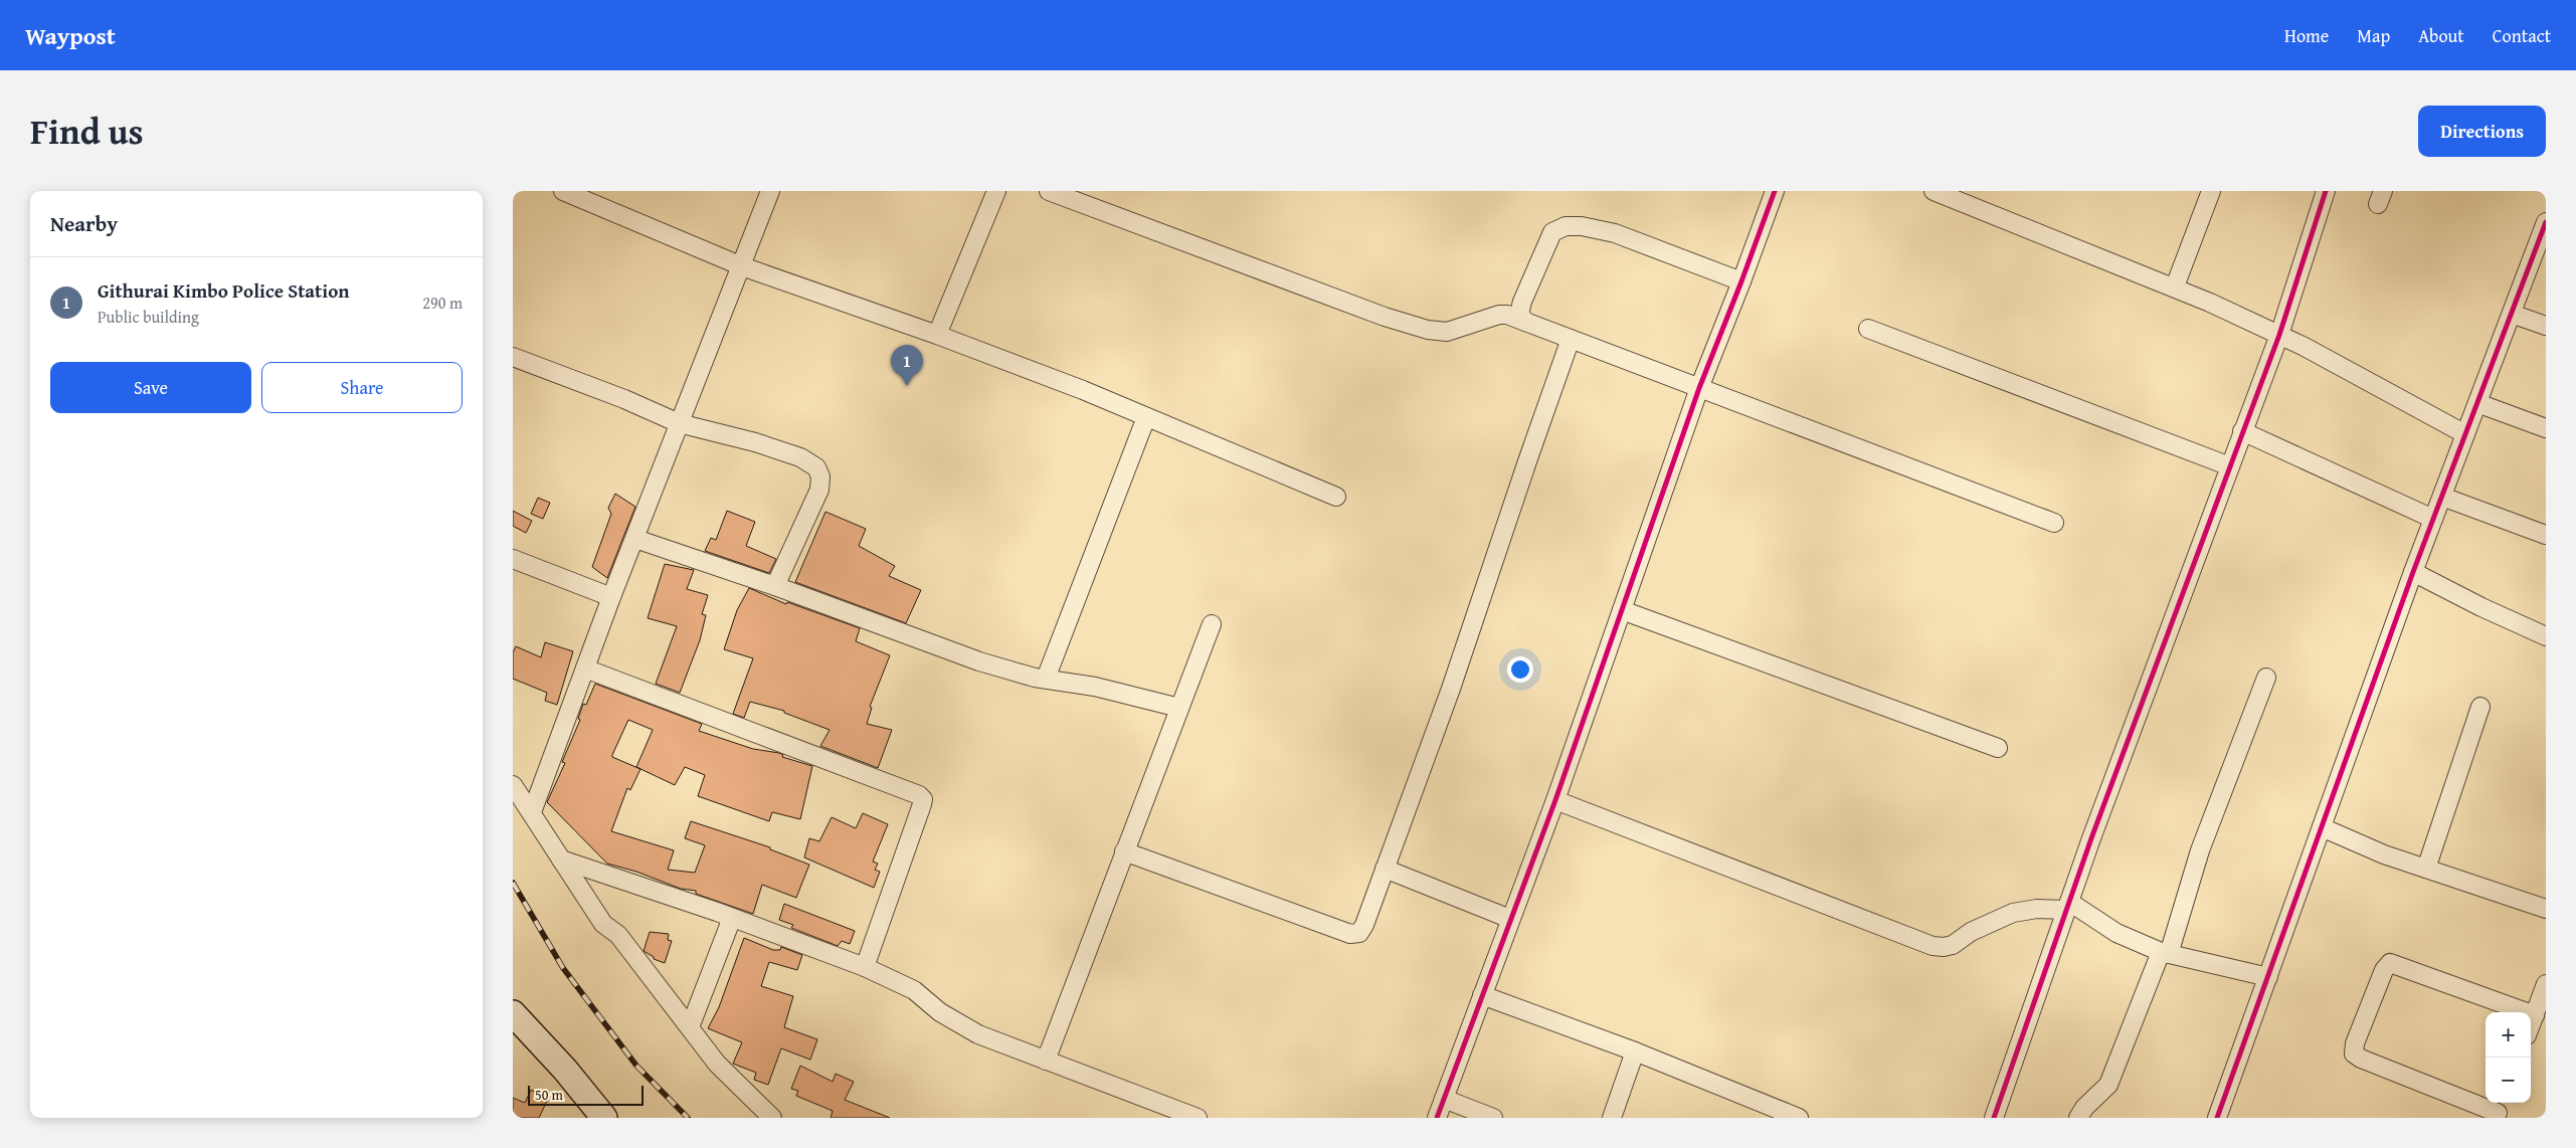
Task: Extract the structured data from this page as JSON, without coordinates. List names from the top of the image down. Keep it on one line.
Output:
{"scale_bar":"50 m","page":{"header":"Waypost","nav":["Home","Map","About","Contact"],"title":"Find us","buttons":["Directions",["Save","Share"]],"heading":"Nearby","list":[{"mark":"1","name":"Githurai Kimbo Police Station","note":"Public building","value":"290 m"}],"pins":"1","map_buttons":["+","−"],"scale":"50 m"}}
